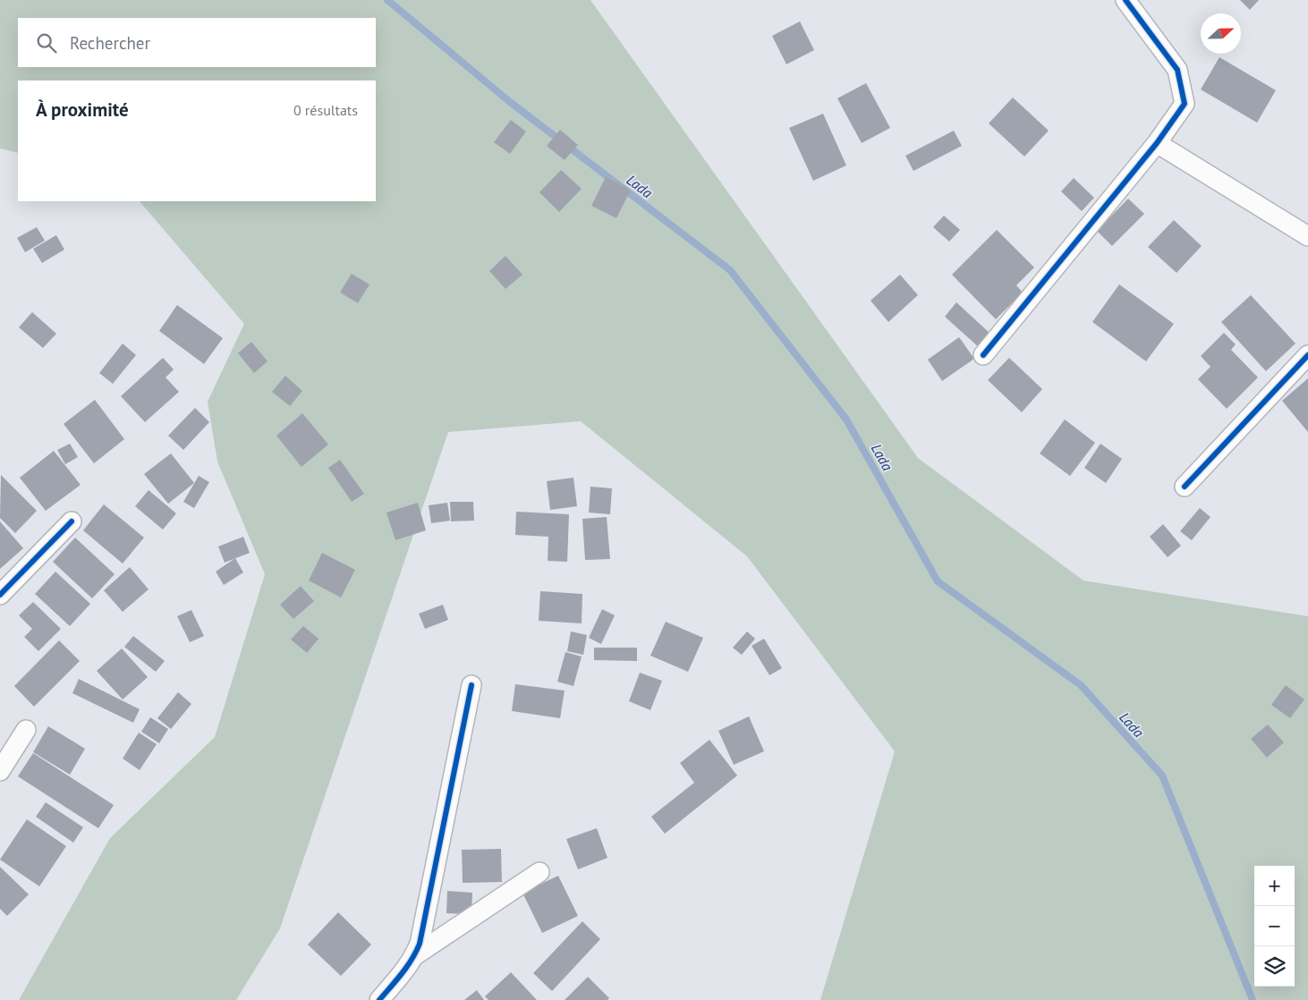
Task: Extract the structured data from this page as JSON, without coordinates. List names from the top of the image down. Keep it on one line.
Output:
{"water":["Lada"],"north":"right","page":{"search":"Rechercher","heading":["À proximité","0 résultats"],"map_buttons":["+","−"]}}
